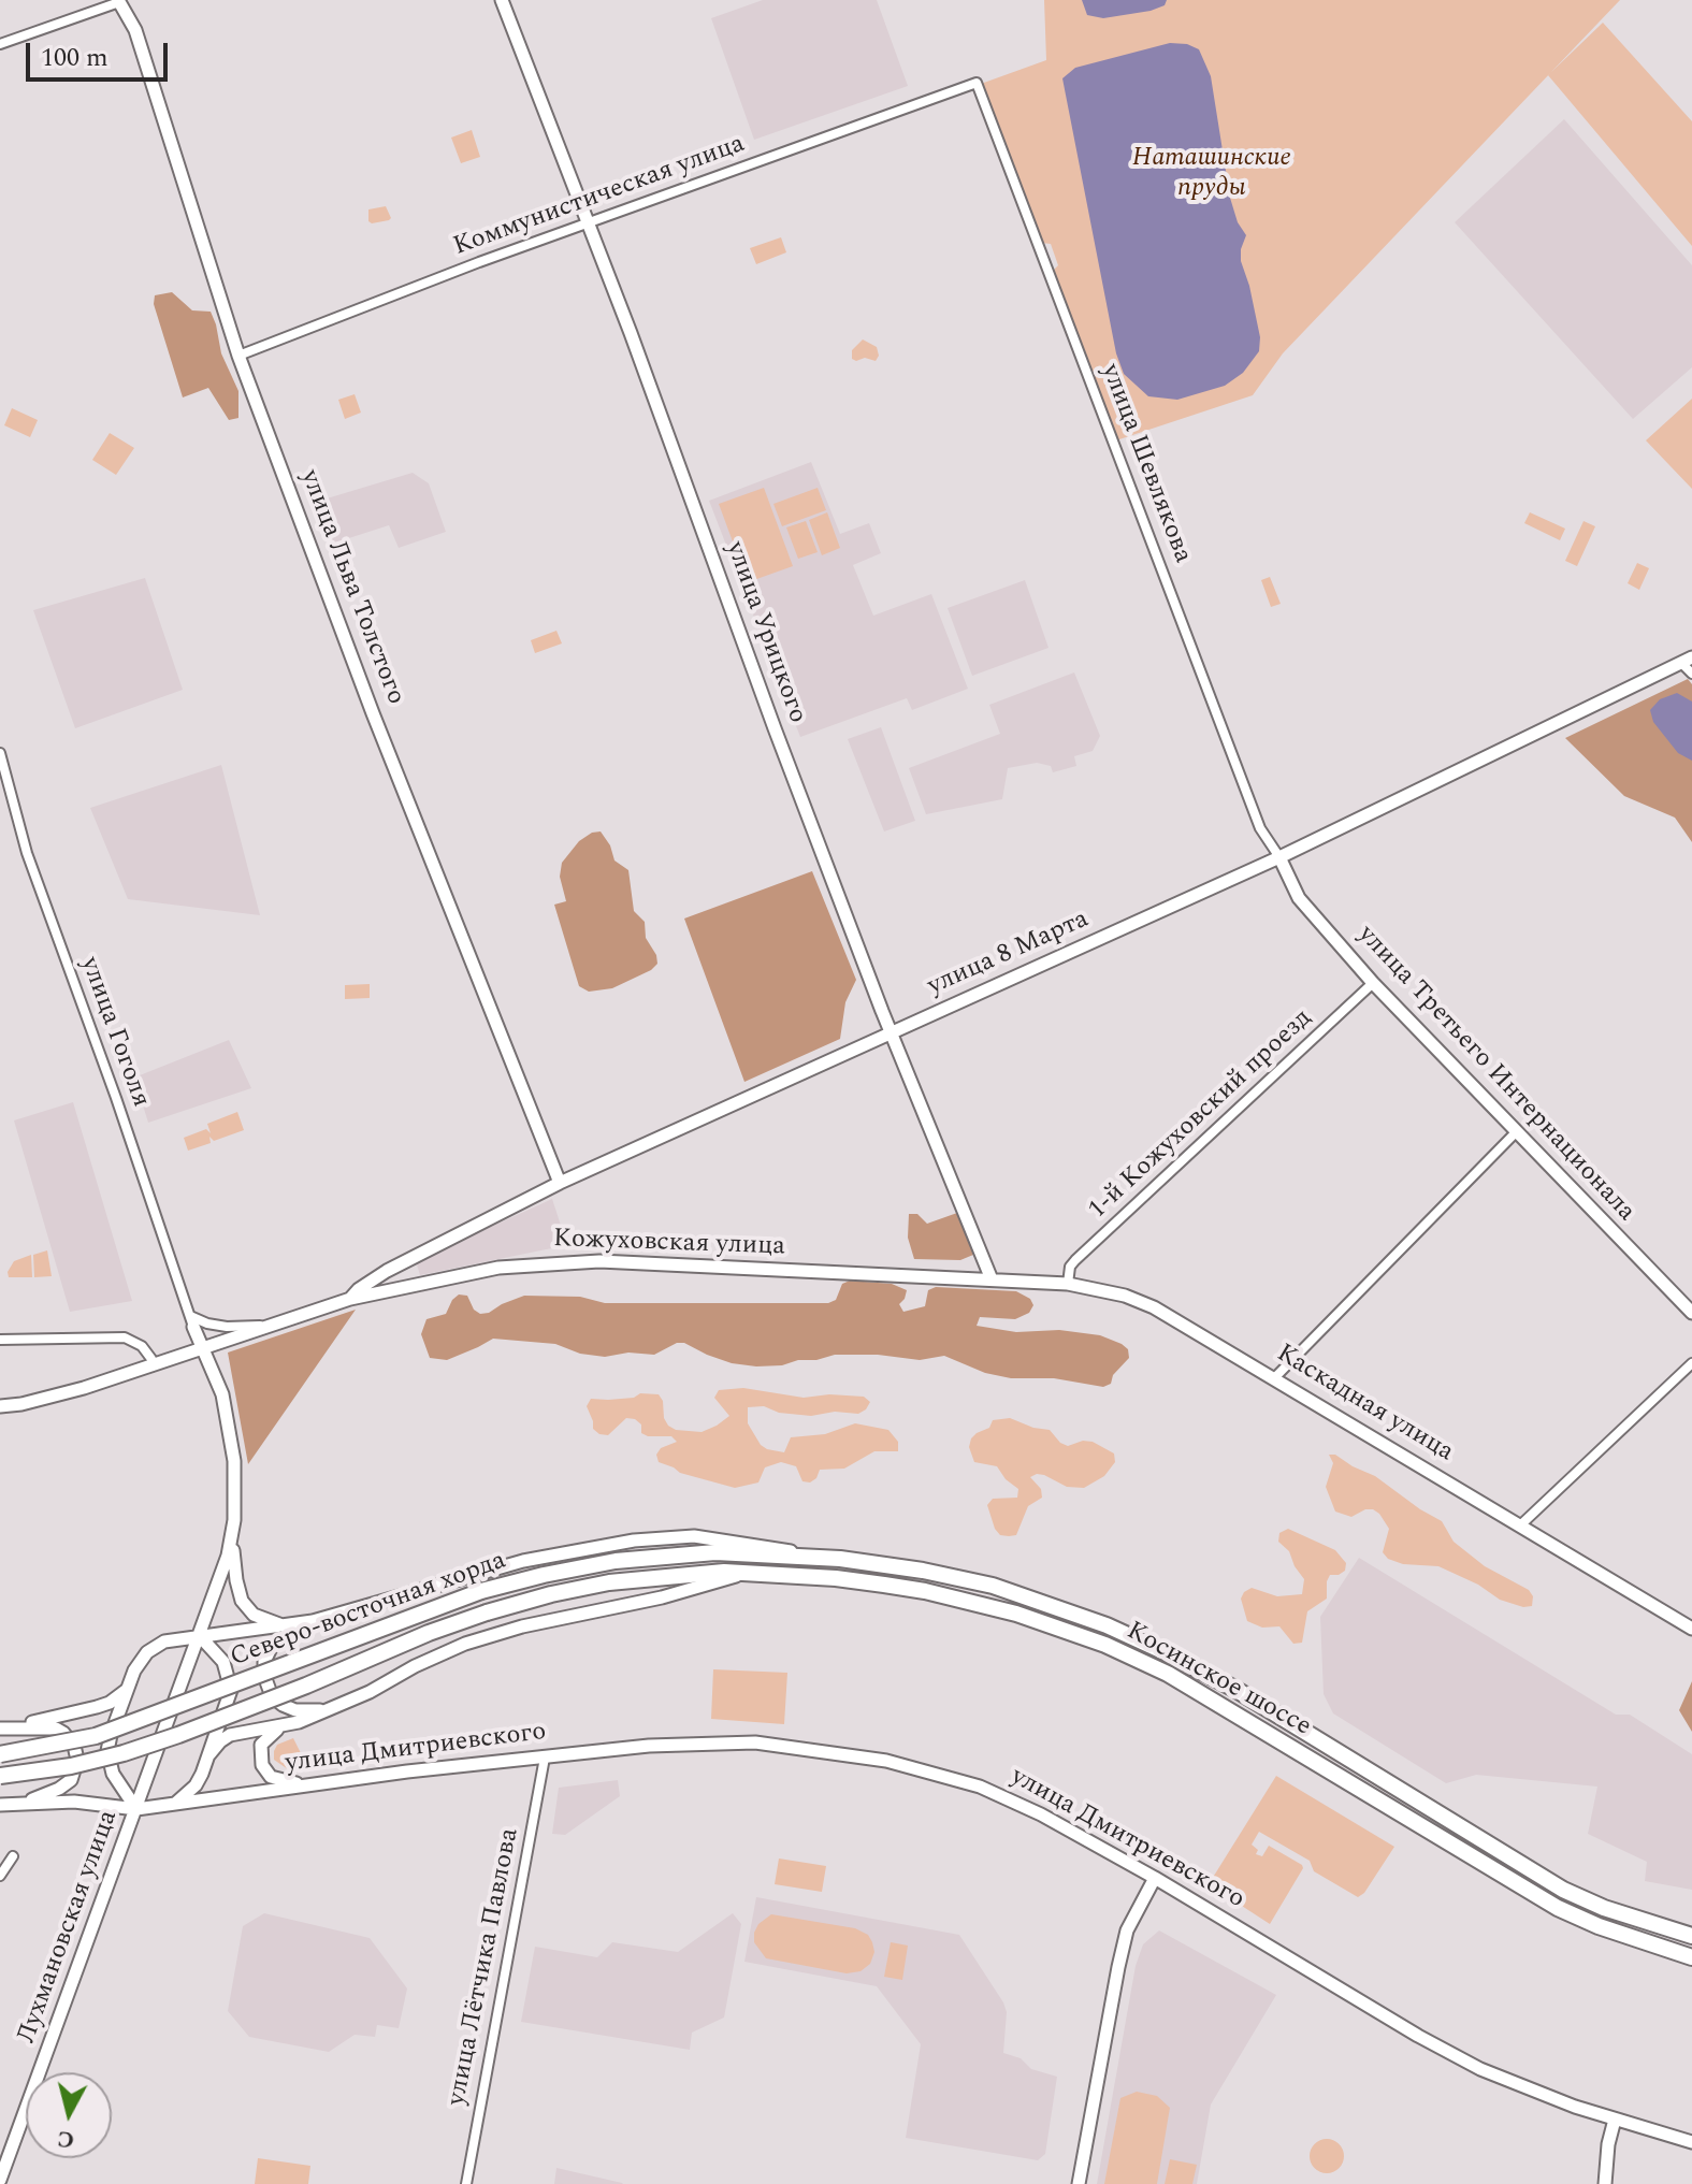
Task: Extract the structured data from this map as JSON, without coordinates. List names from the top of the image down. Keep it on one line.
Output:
{"streets":{"highway":["Северо-восточная хорда","Косинское шоссе"],"street":["Коммунистическая улица","улица Шевлякова","улица Льва Толстого","улица Урицкого","улица 8 Марта","улица Гоголя","улица Третьего Интернационала","1-й Кожуховский проезд","Кожуховская улица","Каскадная улица","улица Дмитриевского","Лухмановская улица","улица Лётчика Павлова"]},"crossings":[["Коммунистическая улица","улица Шевлякова"],["Коммунистическая улица","улица Льва Толстого"],["Коммунистическая улица","улица Урицкого"],["улица Шевлякова","улица 8 Марта"],["улица Шевлякова","улица Третьего Интернационала"],["улица Льва Толстого","улица 8 Марта"],["улица Урицкого","улица 8 Марта"],["улица Урицкого","Кожуховская улица"],["улица Урицкого","Каскадная улица"],["улица 8 Марта","улица Третьего Интернационала"],["улица 8 Марта","Кожуховская улица"],["улица Третьего Интернационала","1-й Кожуховский проезд"],["1-й Кожуховский проезд","Каскадная улица"],["Кожуховская улица","Каскадная улица"],["Северо-восточная хорда","Косинское шоссе"],["улица Дмитриевского","Лухмановская улица"],["улица Дмитриевского","улица Лётчика Павлова"]],"parks":["Наташинские пруды"],"scale_bar":"100 m","north":"bottom"}
